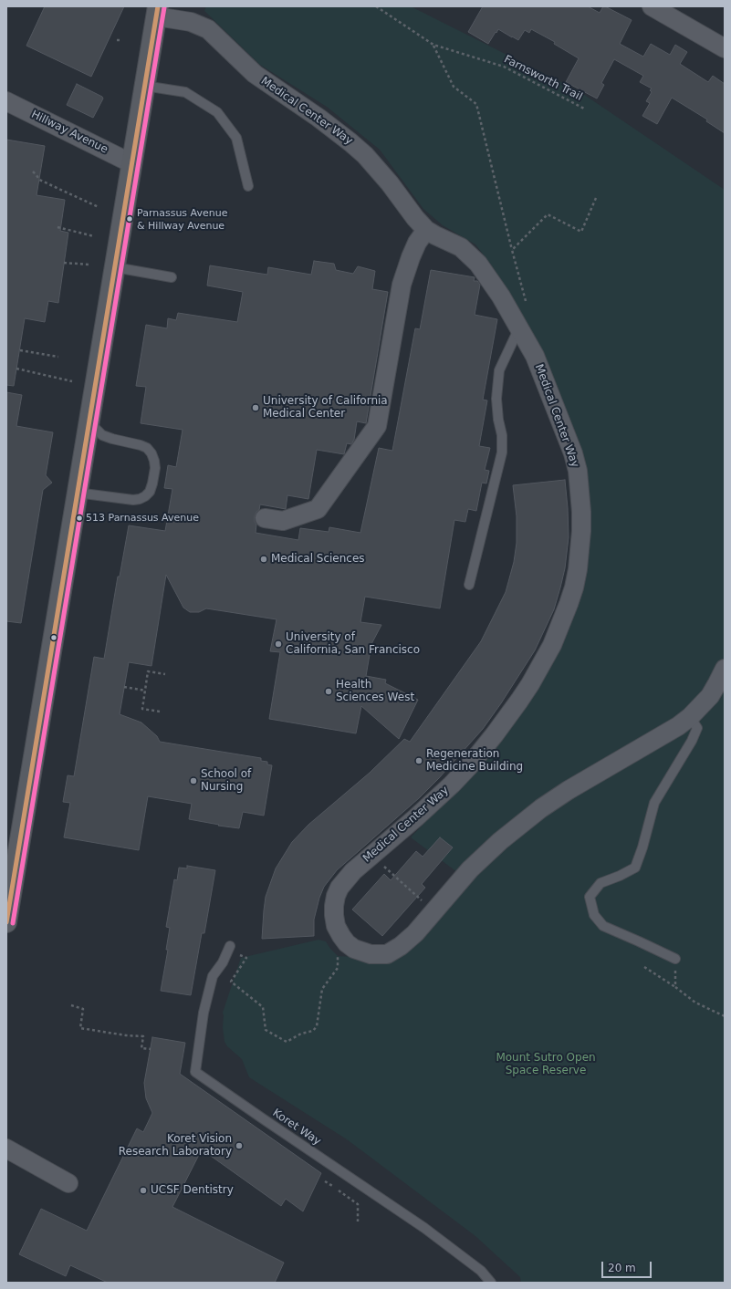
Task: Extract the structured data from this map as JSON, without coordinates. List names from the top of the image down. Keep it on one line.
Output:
{"streets":{"street":["Medical Center Way","Hillway Avenue"],"lane":["Koret Way"],"path":["Farnsworth Trail"]},"parks":["Mount Sutro Open Space Reserve"],"places":["Parnassus Avenue & Hillway Avenue","University of California Medical Center","513 Parnassus Avenue","Medical Sciences","University of California, San Francisco","Health Sciences West","Regeneration Medicine Building","School of Nursing","Koret Vision Research Laboratory","UCSF Dentistry"],"scale_bar":"20 m"}
